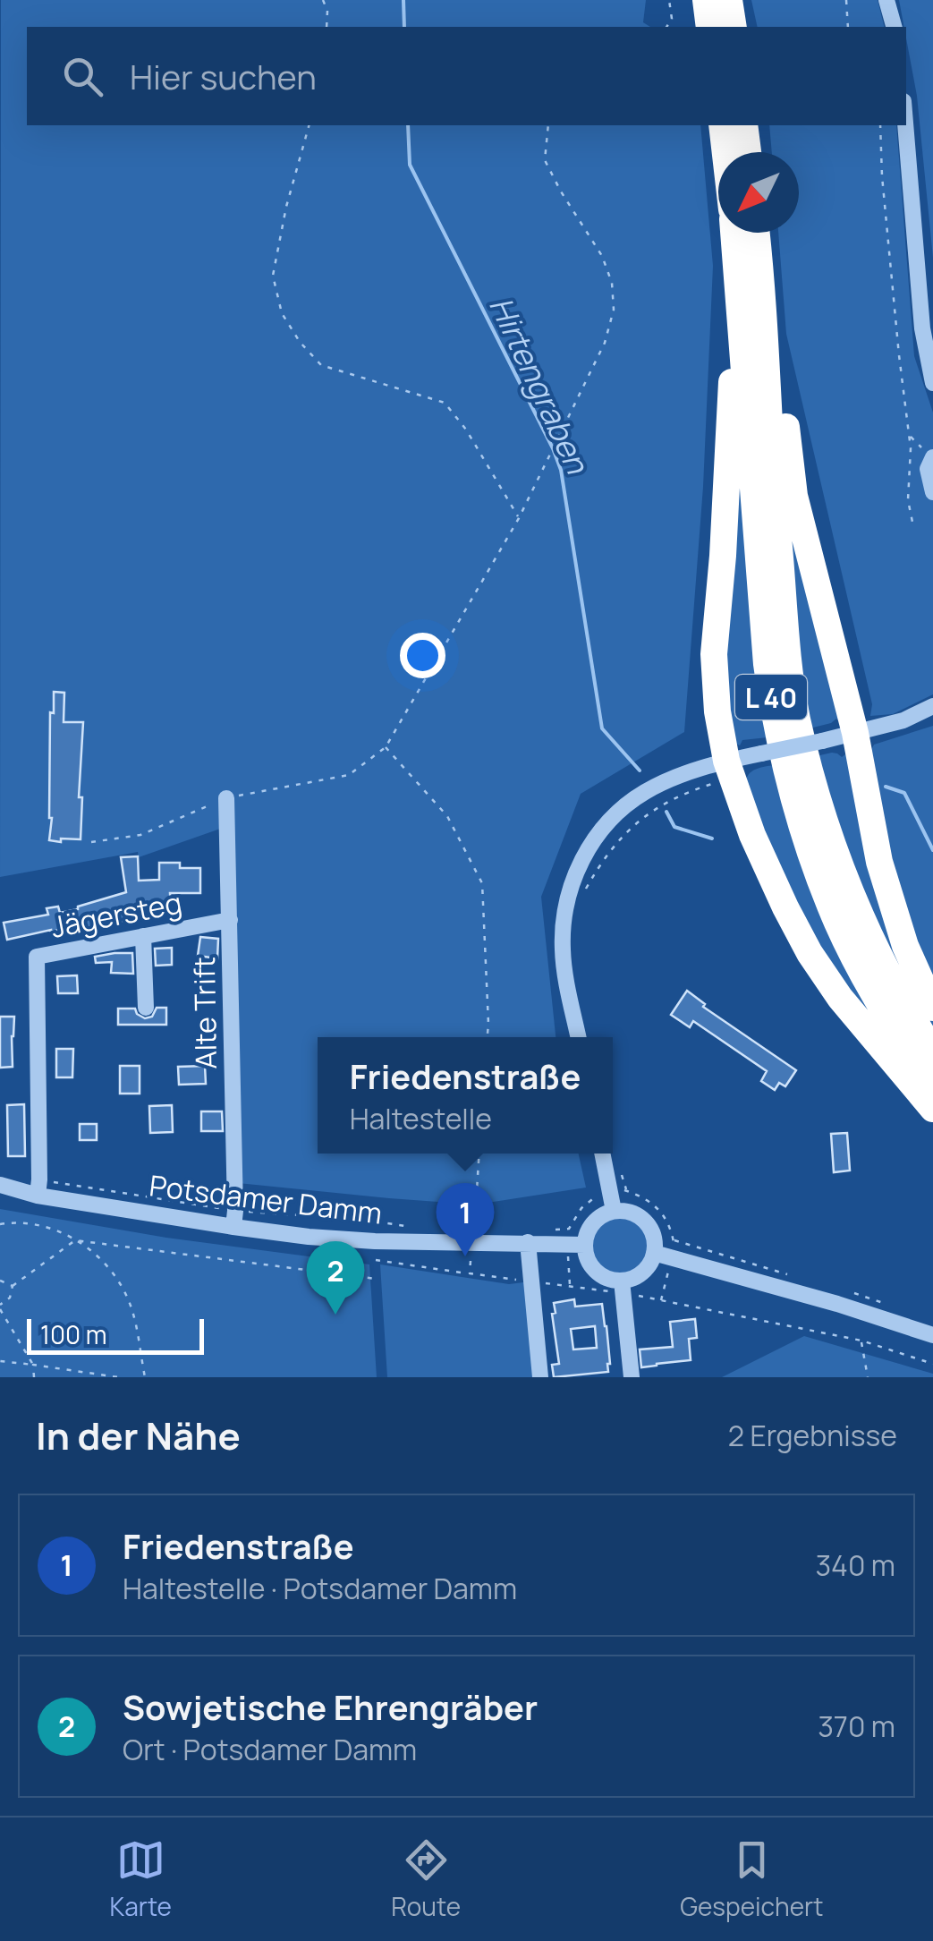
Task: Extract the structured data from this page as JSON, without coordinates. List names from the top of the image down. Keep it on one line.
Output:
{"streets":{"highway":["L 40"],"street":["Jägersteg","Alte Trift","Potsdamer Damm"]},"crossings":[["Jägersteg","Alte Trift"],["Jägersteg","Potsdamer Damm"],["Alte Trift","Potsdamer Damm"]],"water":["Hirtengraben"],"scale_bar":"100 m","north":"bottom left","page":{"search":"Hier suchen","popup":["Friedenstraße","Haltestelle"],"pins":["1","2"],"scale":"100 m","heading":["In der Nähe","2 Ergebnisse"],"list":[{"mark":"1","name":"Friedenstraße","note":"Haltestelle · Potsdamer Damm","value":"340 m"},{"mark":"2","name":"Sowjetische Ehrengräber","note":"Ort · Potsdamer Damm","value":"370 m"}],"nav":["Karte","Route","Gespeichert"]}}
